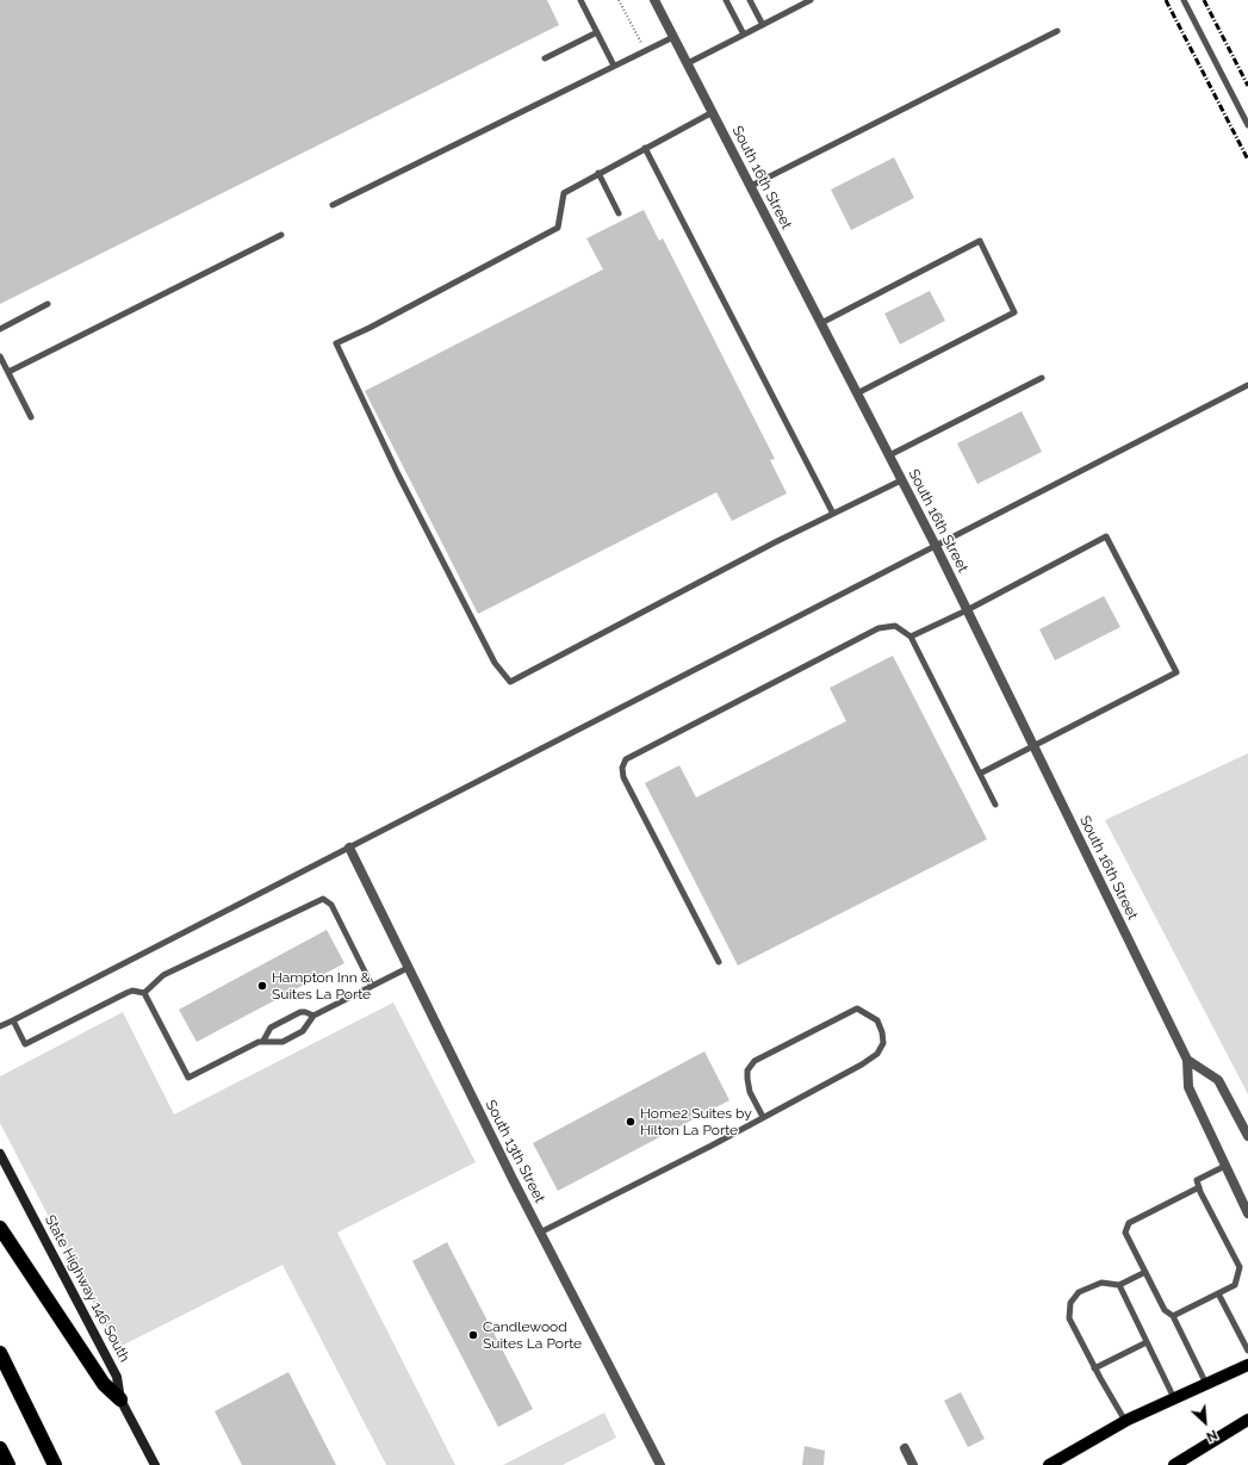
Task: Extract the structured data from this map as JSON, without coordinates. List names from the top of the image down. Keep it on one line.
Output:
{"streets":{"main road":["State Highway 146 South"],"street":["South 16th Street","South 13th Street"]},"places":["Hampton Inn & Suites La Porte","Home2 Suites by Hilton La Porte","Candlewood Suites La Porte"],"north":"bottom right"}
